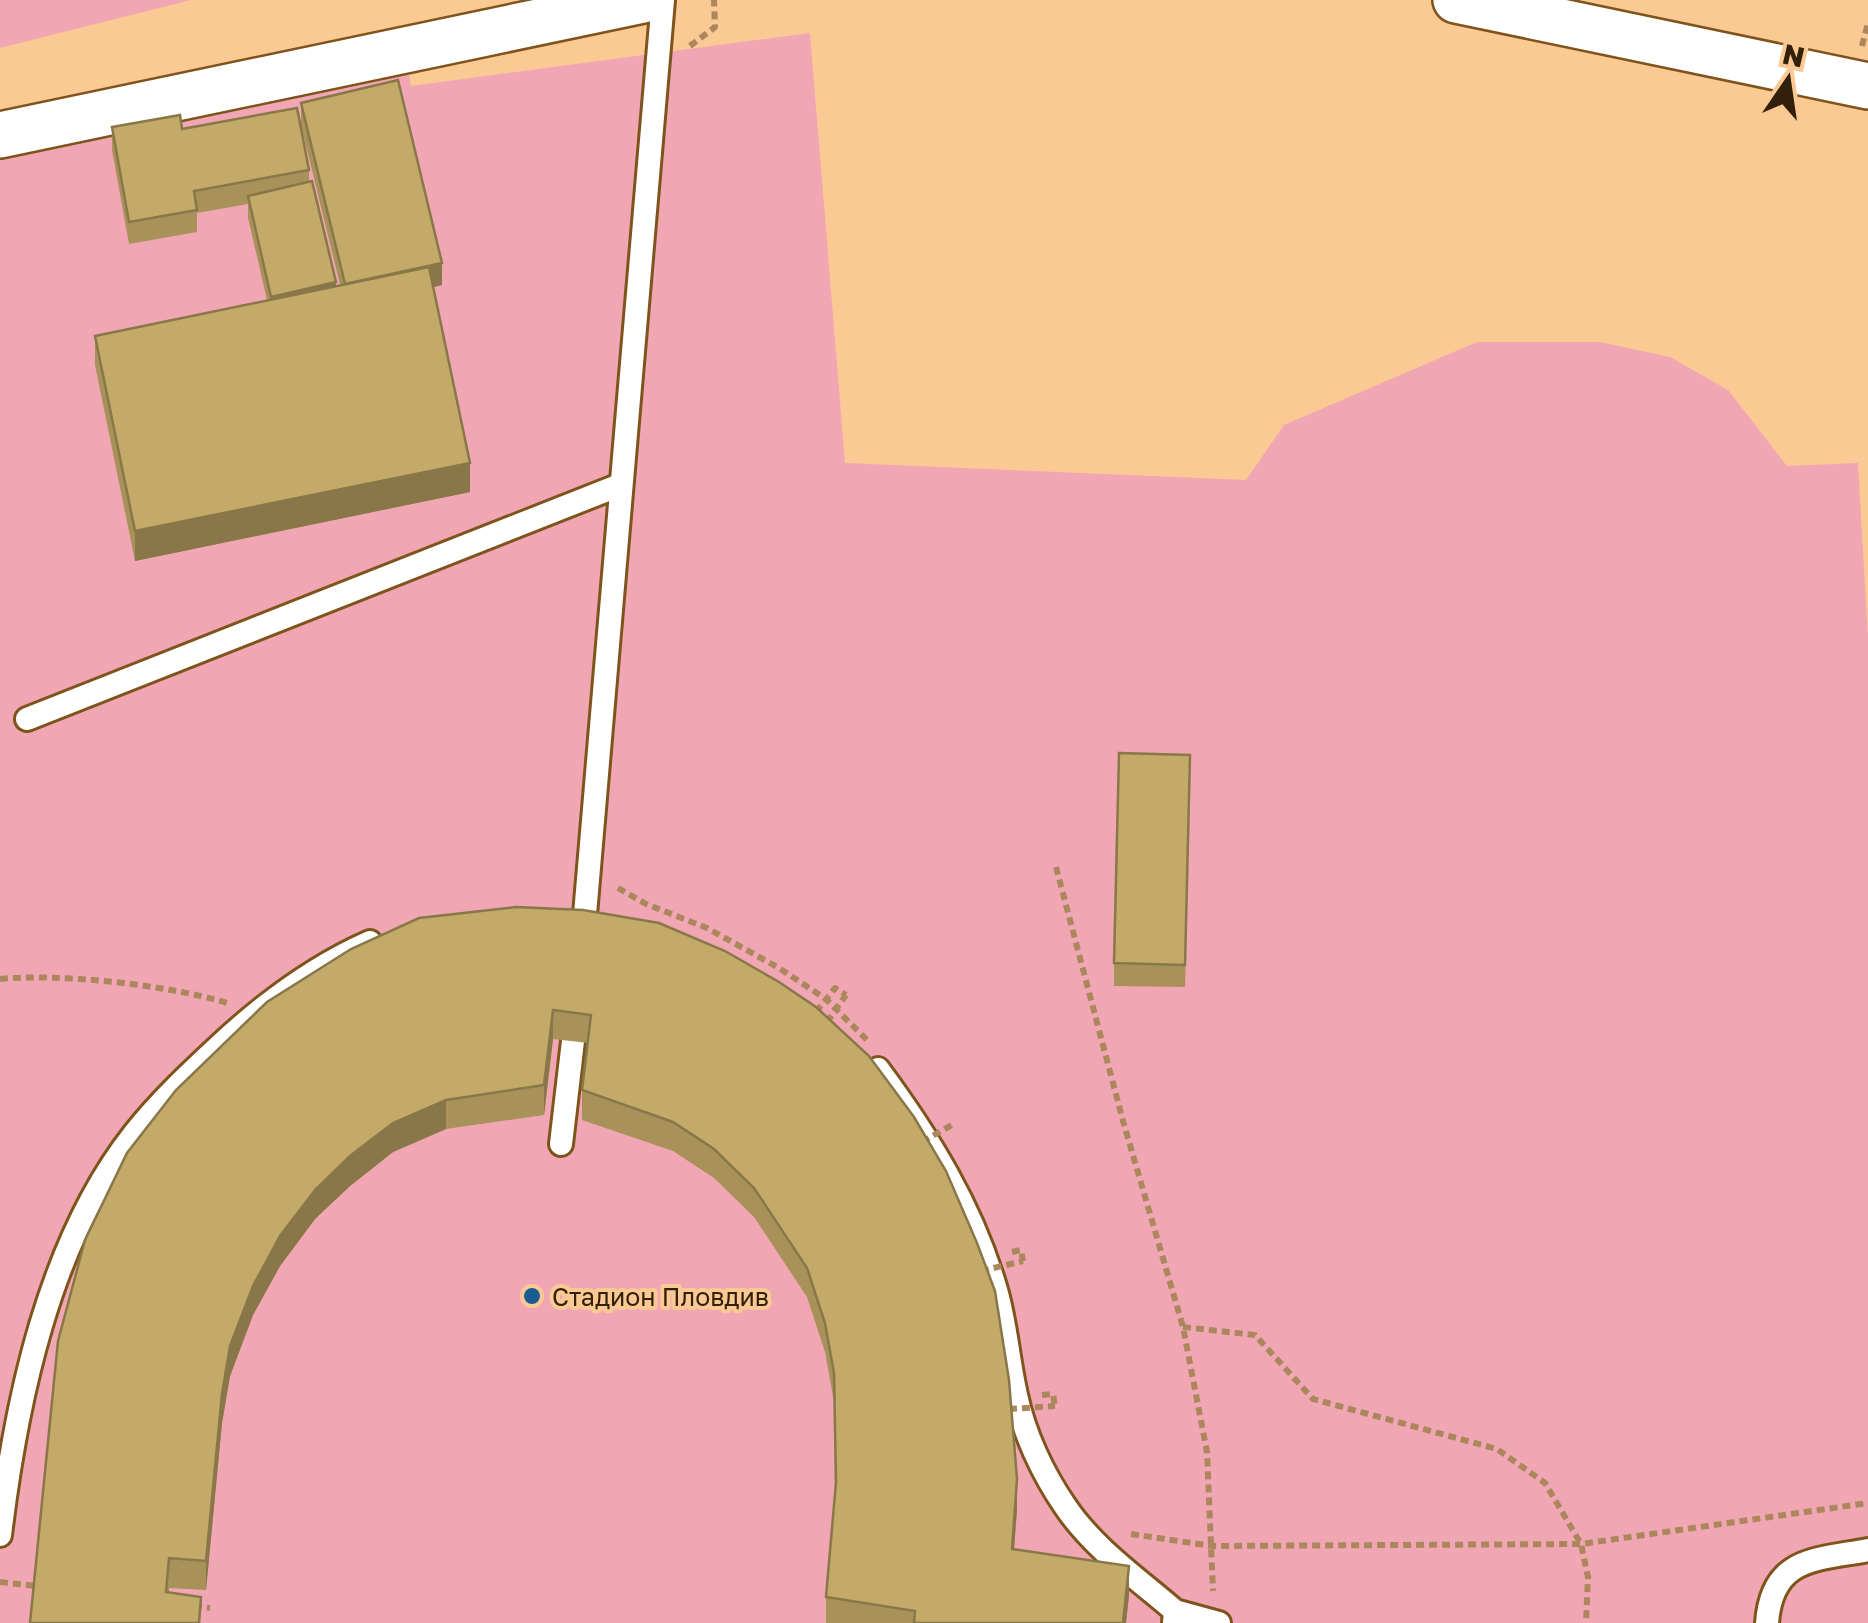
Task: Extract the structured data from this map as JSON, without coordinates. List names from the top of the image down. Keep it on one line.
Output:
{"places":["Стадион Пловдив"],"north":"top"}
